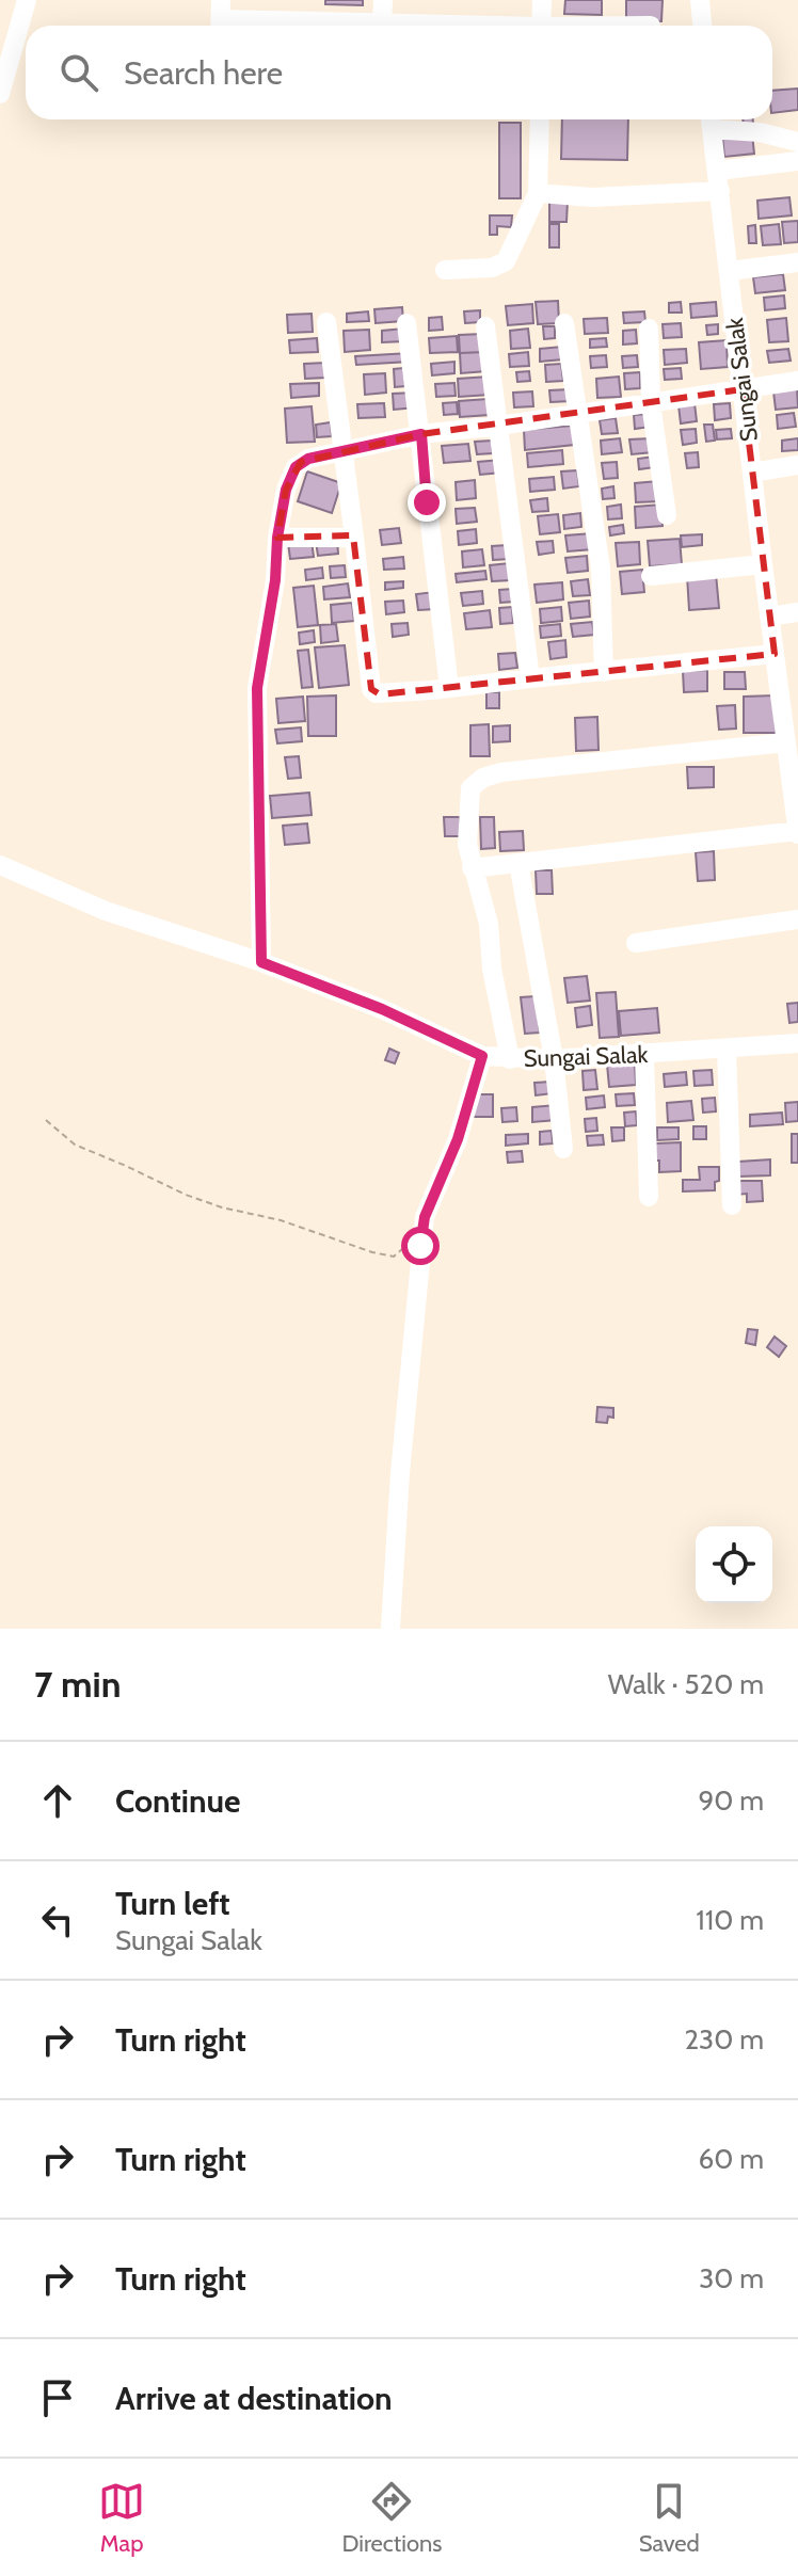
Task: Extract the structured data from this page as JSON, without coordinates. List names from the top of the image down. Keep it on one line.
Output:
{"streets":{"street":["Sungai Salak"]},"page":{"search":"Search here","heading":["7 min","Walk · 520 m"],"list":[["Continue","90 m"],["Turn left","Sungai Salak","110 m"],["Turn right","230 m"],["Turn right","60 m"],["Turn right","30 m"],"Arrive at destination"],"nav":["Map","Directions","Saved"]}}
